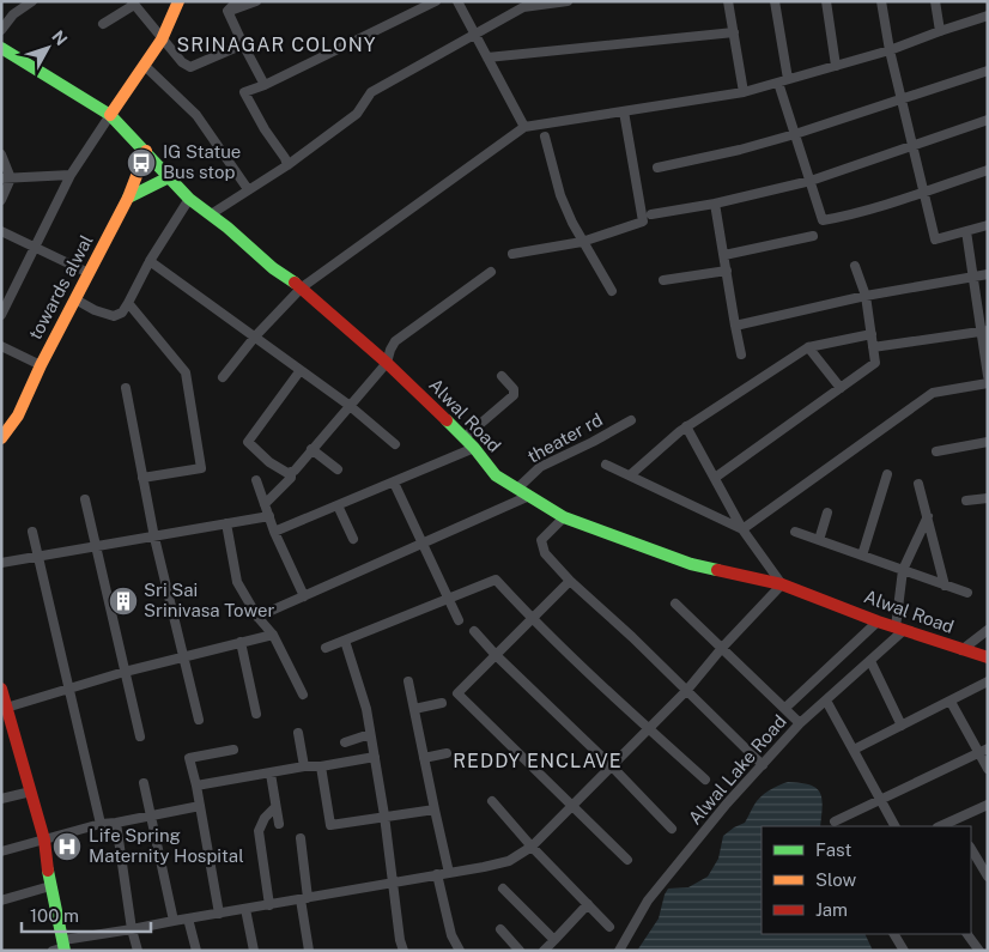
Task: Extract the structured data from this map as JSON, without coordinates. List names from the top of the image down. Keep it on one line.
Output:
{"streets":{"main road":["towards alwal","Alwal Road"],"street":["theater rd","Alwal Lake Road"]},"crossings":[["towards alwal","Alwal Road"],["Alwal Road","theater rd"],["Alwal Road","Alwal Lake Road"]],"districts":["SRINAGAR COLONY","REDDY ENCLAVE"],"places":{"bus stop":["IG Statue Bus stop"],"building":["Sri Sai Srinivasa Tower"],"hospital":["Life Spring Maternity Hospital"]},"legend":["Fast","Slow","Jam"],"scale_bar":"100 m","north":"top right"}
